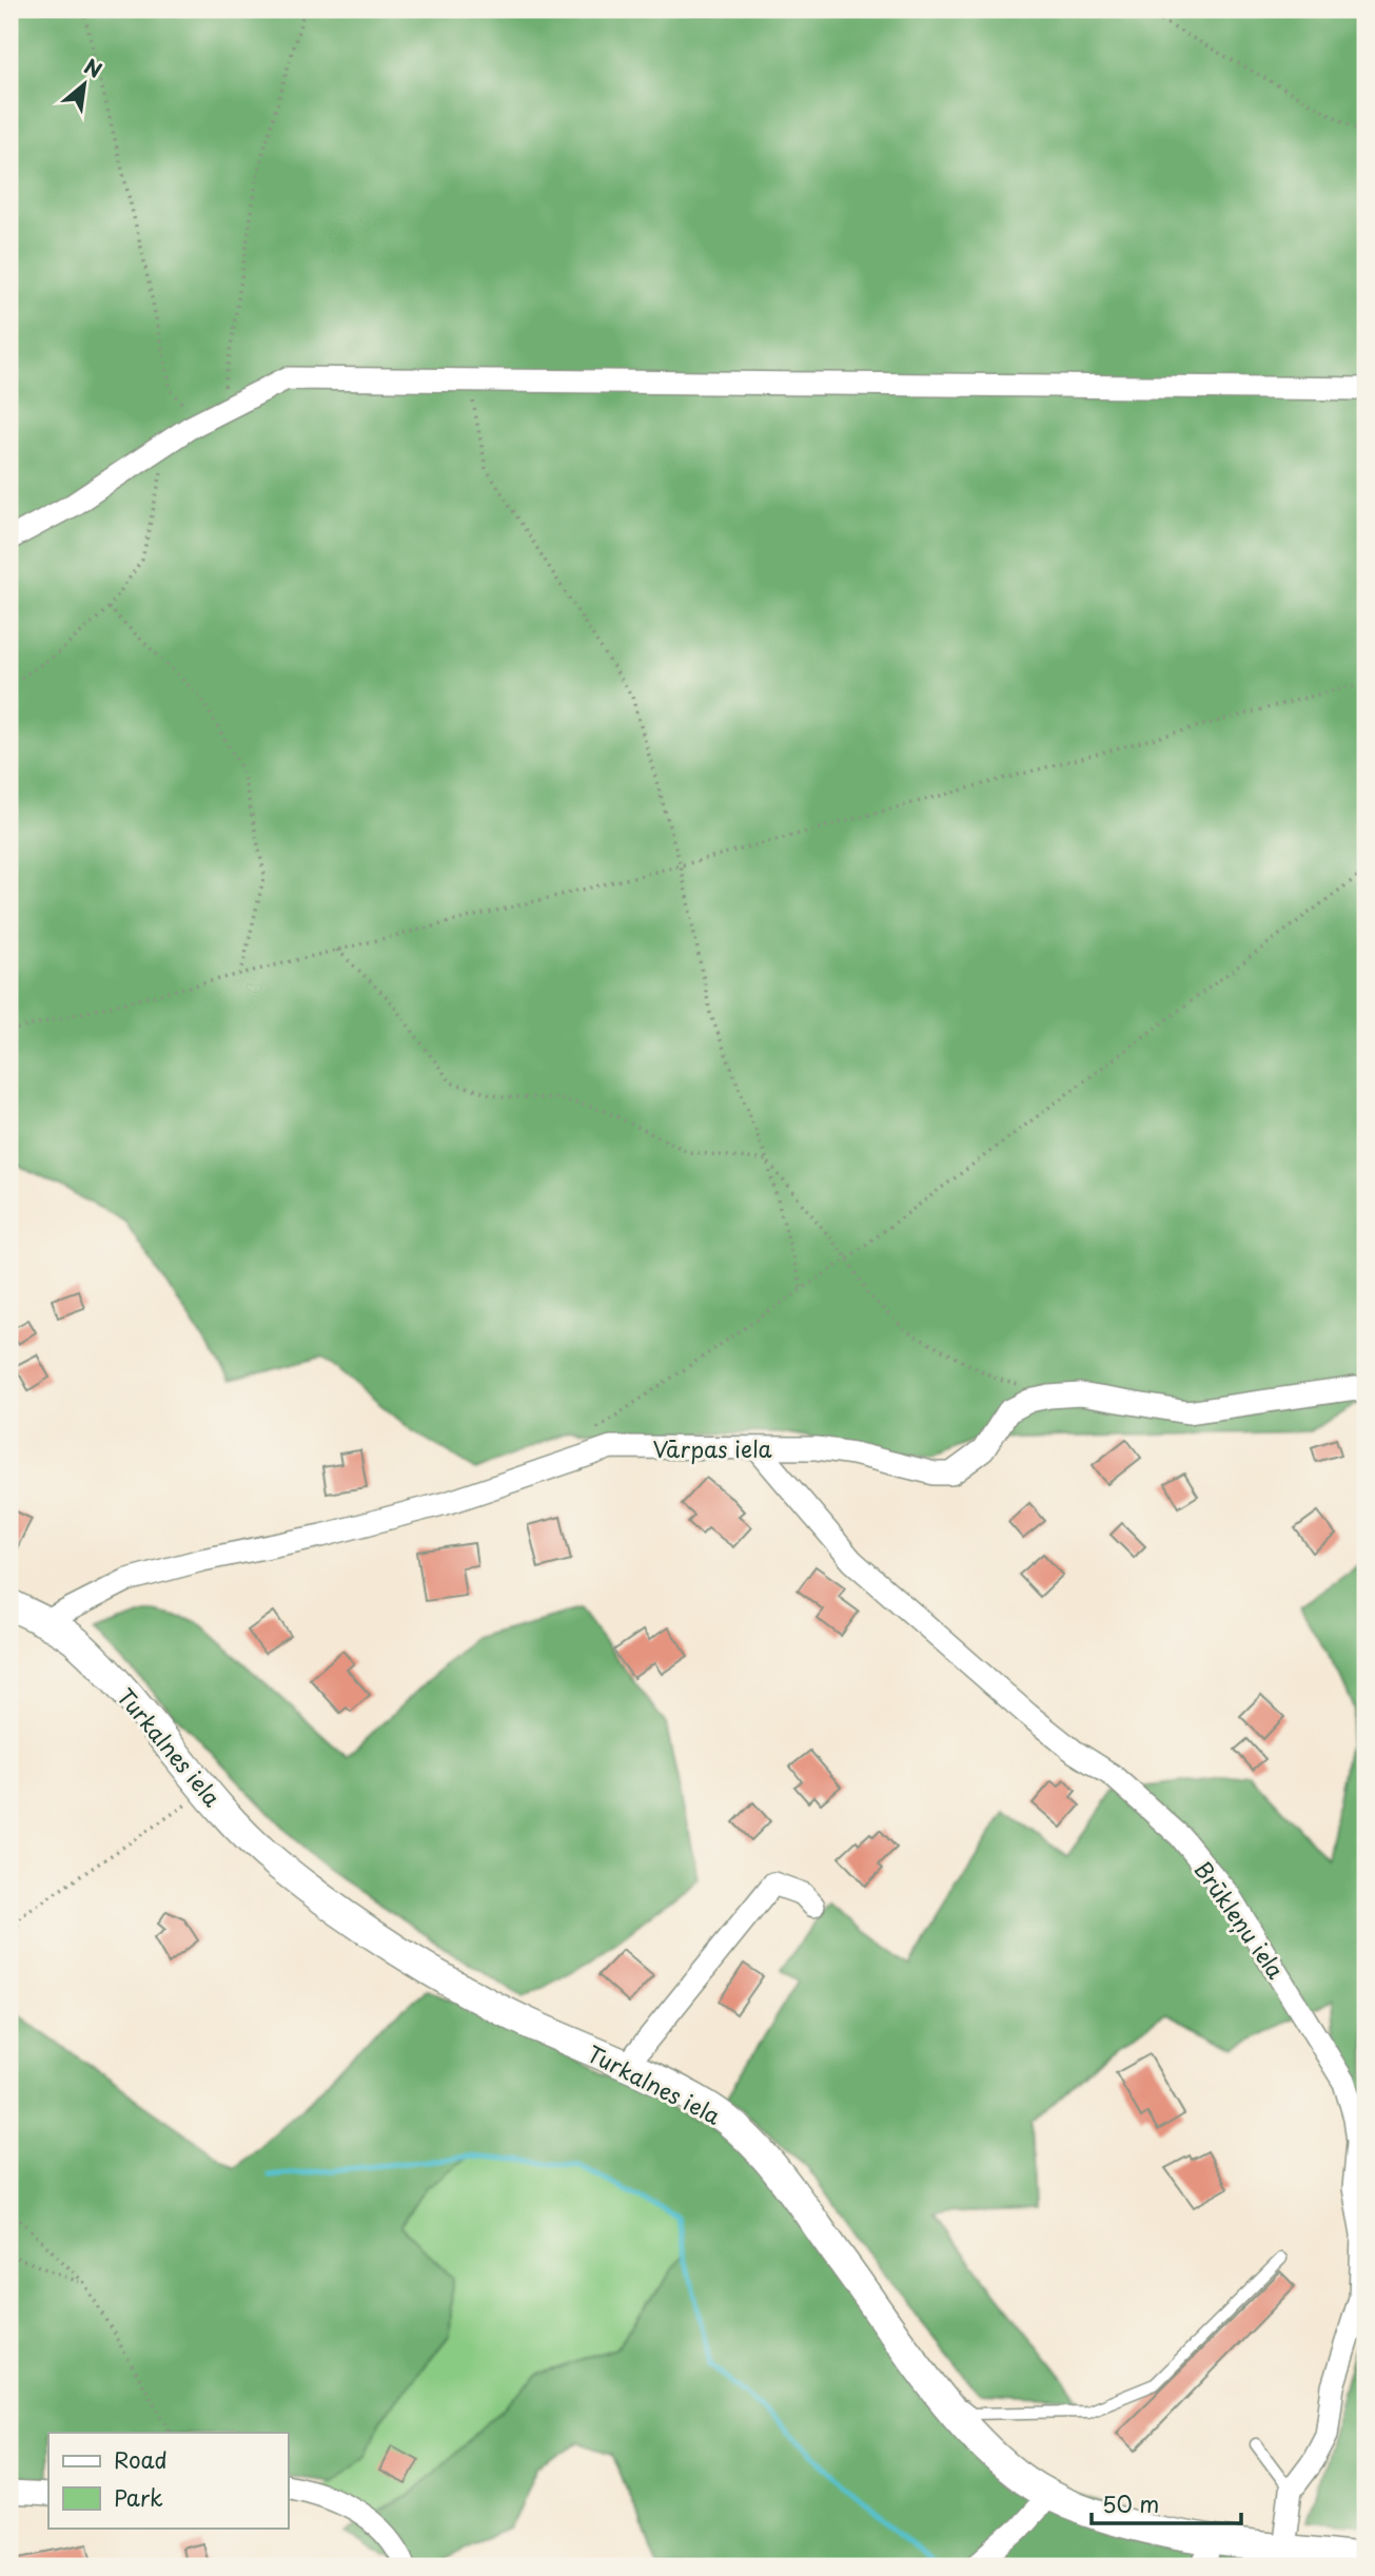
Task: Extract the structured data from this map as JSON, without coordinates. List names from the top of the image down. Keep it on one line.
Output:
{"streets":{"main road":["Turkalnes iela"],"street":["Vārpas iela","Brūkleņu iela"]},"crossings":[["Vārpas iela","Turkalnes iela"],["Vārpas iela","Brūkleņu iela"],["Turkalnes iela","Brūkleņu iela"]],"legend":["Road","Park"],"scale_bar":"50 m","north":"top right"}
